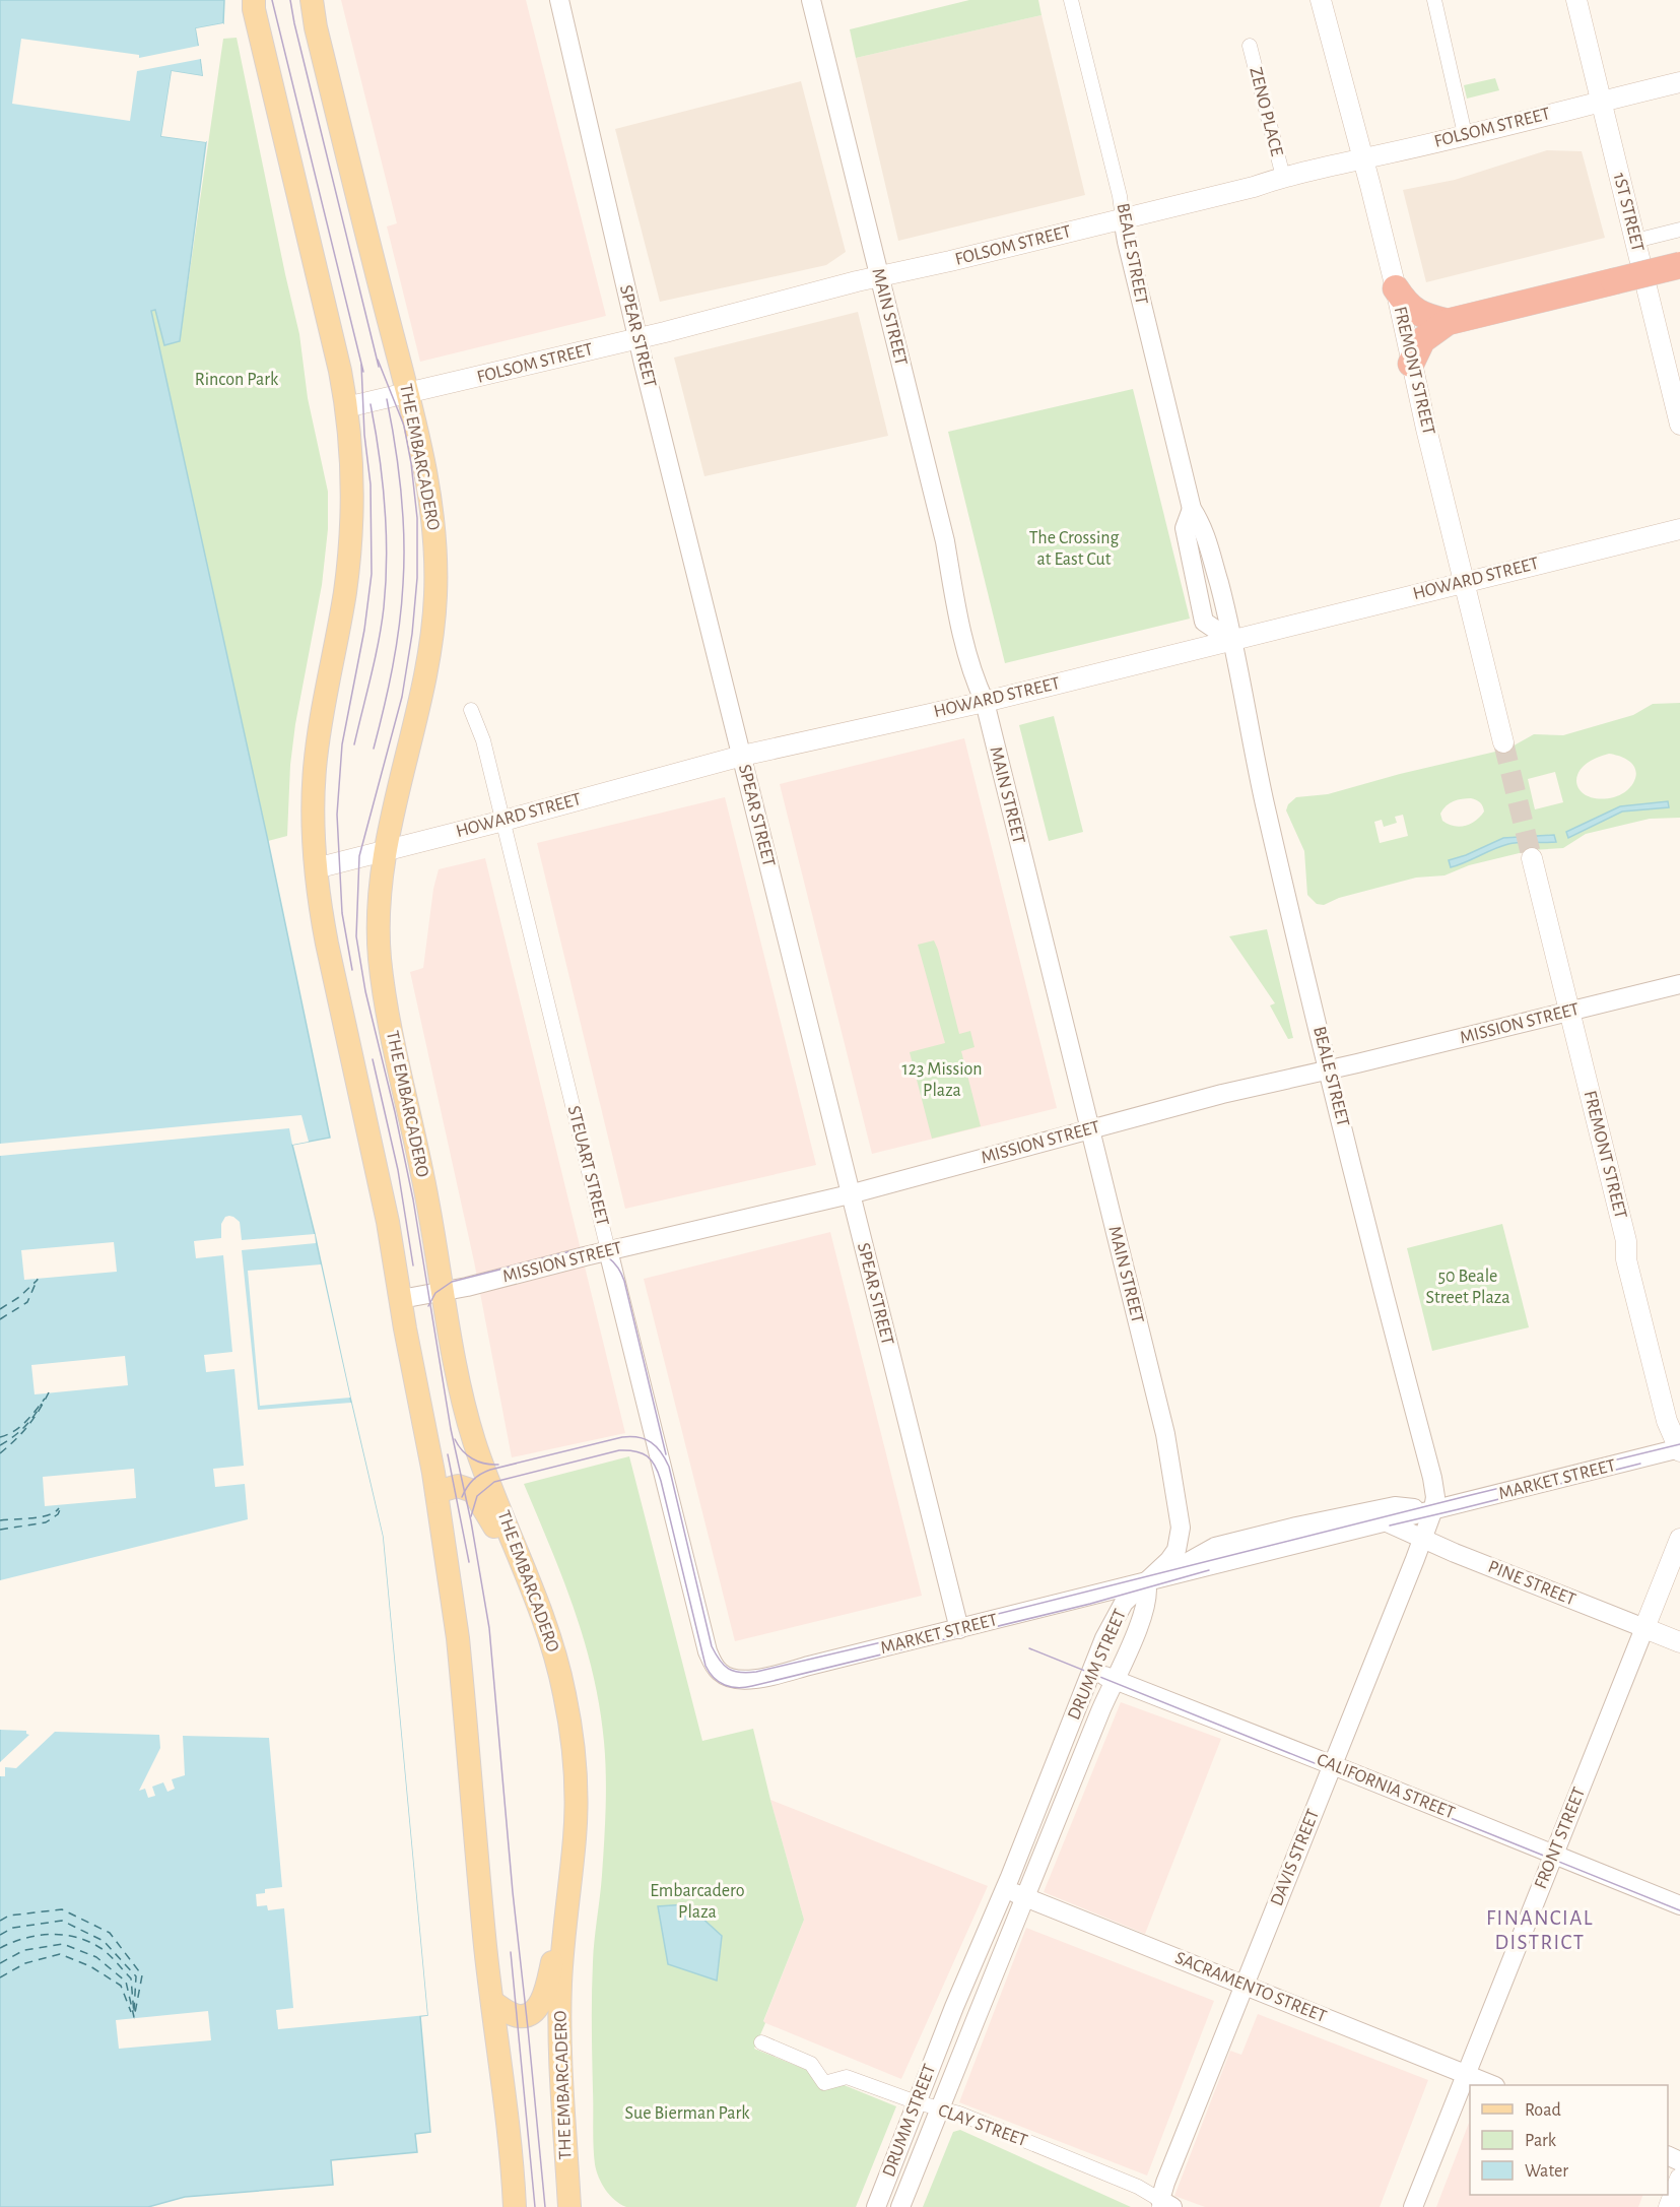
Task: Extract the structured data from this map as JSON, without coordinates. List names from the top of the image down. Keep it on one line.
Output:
{"streets":{"main road":["FOLSOM STREET","1ST STREET","FREMONT STREET","THE EMBARCADERO","HOWARD STREET","PINE STREET","FRONT STREET"],"street":["ZENO PLACE","BEALE STREET","MAIN STREET","SPEAR STREET","MISSION STREET","STEUART STREET","MARKET STREET","DRUMM STREET","CALIFORNIA STREET","DAVIS STREET","SACRAMENTO STREET","CLAY STREET"]},"crossings":[["ZENO PLACE","FOLSOM STREET"],["FOLSOM STREET","1ST STREET"],["FOLSOM STREET","BEALE STREET"],["FOLSOM STREET","MAIN STREET"],["FOLSOM STREET","SPEAR STREET"],["FOLSOM STREET","FREMONT STREET"],["FOLSOM STREET","THE EMBARCADERO"],["BEALE STREET","HOWARD STREET"],["BEALE STREET","MISSION STREET"],["BEALE STREET","MARKET STREET"],["BEALE STREET","DAVIS STREET"],["MAIN STREET","HOWARD STREET"],["MAIN STREET","MISSION STREET"],["MAIN STREET","MARKET STREET"],["MAIN STREET","DRUMM STREET"],["SPEAR STREET","HOWARD STREET"],["SPEAR STREET","MISSION STREET"],["SPEAR STREET","MARKET STREET"],["FREMONT STREET","HOWARD STREET"],["FREMONT STREET","MISSION STREET"],["FREMONT STREET","MARKET STREET"],["THE EMBARCADERO","HOWARD STREET"],["THE EMBARCADERO","MISSION STREET"],["HOWARD STREET","STEUART STREET"],["MISSION STREET","STEUART STREET"],["STEUART STREET","MARKET STREET"],["MARKET STREET","PINE STREET"],["MARKET STREET","DRUMM STREET"],["MARKET STREET","DAVIS STREET"],["PINE STREET","FRONT STREET"],["PINE STREET","DAVIS STREET"],["DRUMM STREET","CALIFORNIA STREET"],["DRUMM STREET","SACRAMENTO STREET"],["DRUMM STREET","CLAY STREET"],["CALIFORNIA STREET","FRONT STREET"],["CALIFORNIA STREET","DAVIS STREET"],["FRONT STREET","SACRAMENTO STREET"],["DAVIS STREET","SACRAMENTO STREET"],["DAVIS STREET","CLAY STREET"]],"districts":["FINANCIAL DISTRICT"],"parks":["Rincon Park","The Crossing at East Cut","123 Mission Plaza","50 Beale Street Plaza","Embarcadero Plaza","Sue Bierman Park"],"legend":["Road","Park","Water"]}
